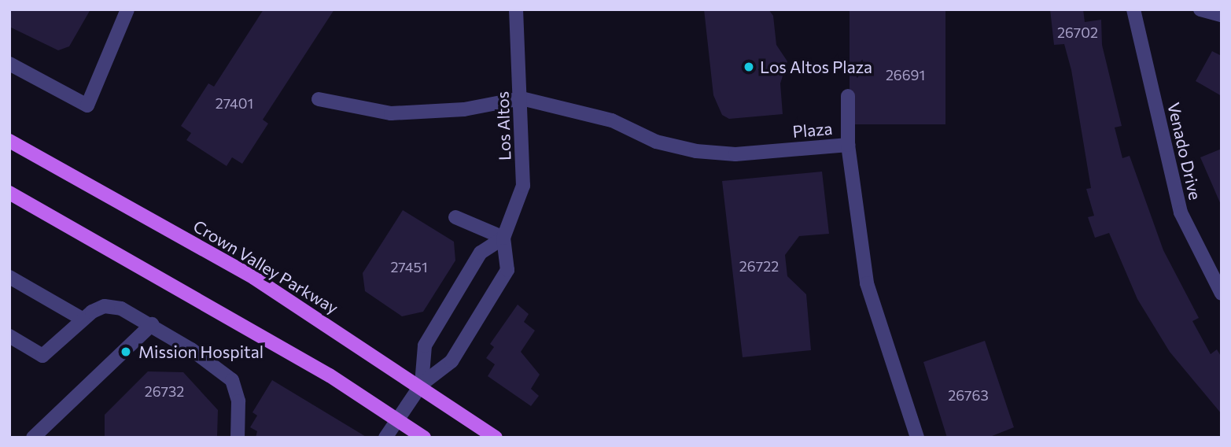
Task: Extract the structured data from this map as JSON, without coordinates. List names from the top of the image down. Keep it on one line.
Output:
{"streets":{"main road":["Crown Valley Parkway"],"street":["Los Altos","Plaza","Venado Drive"]},"crossings":[["Los Altos","Plaza"],["Los Altos","Crown Valley Parkway"]],"places":["Los Altos Plaza","Mission Hospital"],"house_numbers":["26702","26691","27401","26722","27451","26732","26763"]}
